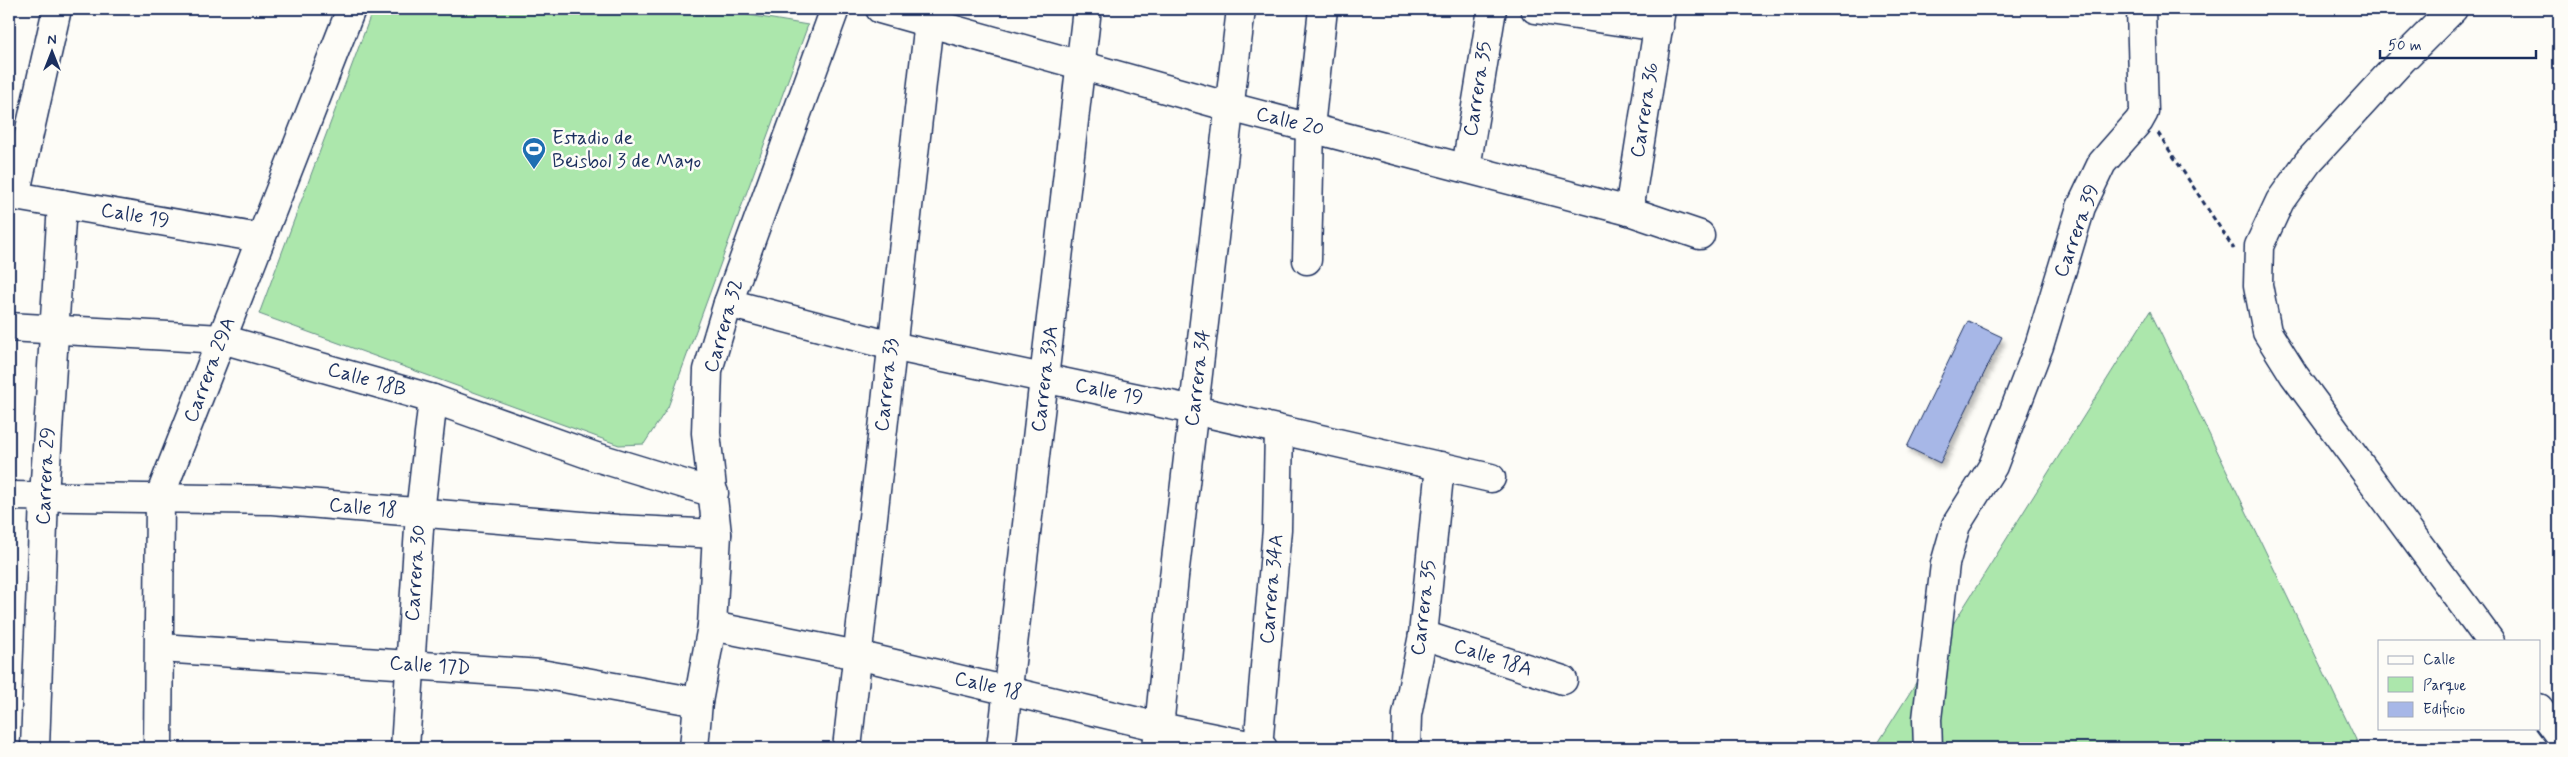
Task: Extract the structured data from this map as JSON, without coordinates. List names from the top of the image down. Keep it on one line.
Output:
{"streets":{"street":["Carrera 35","Carrera 36","Calle 20","Calle 19","Carrera 39","Carrera 32","Carrera 29A","Carrera 34","Carrera 33A","Calle 18B","Carrera 33","Carrera 29","Calle 18","Carrera 30","Carrera 34A","Calle 18A","Calle 17D"]},"crossings":[["Carrera 35","Calle 20"],["Carrera 35","Calle 19"],["Carrera 35","Calle 18A"],["Carrera 36","Calle 20"],["Calle 20","Carrera 34"],["Calle 20","Carrera 33A"],["Calle 20","Carrera 33"],["Calle 19","Carrera 32"],["Calle 19","Carrera 29A"],["Calle 19","Carrera 34"],["Calle 19","Carrera 33A"],["Calle 19","Carrera 33"],["Calle 19","Carrera 29"],["Calle 19","Carrera 34A"],["Carrera 32","Calle 18B"],["Carrera 32","Calle 18"],["Carrera 32","Calle 17D"],["Carrera 29A","Calle 18B"],["Carrera 29A","Calle 18"],["Carrera 29A","Calle 17D"],["Carrera 34","Calle 18"],["Carrera 33A","Calle 18"],["Calle 18B","Carrera 29"],["Calle 18B","Carrera 30"],["Carrera 33","Calle 18"],["Carrera 29","Calle 18"],["Calle 18","Carrera 30"],["Calle 18","Carrera 34A"],["Carrera 30","Calle 17D"]],"places":{"sports":["Estadio de Beisbol 3 de Mayo"]},"legend":["Calle","Parque","Edificio"],"scale_bar":"50 m","north":"top"}
